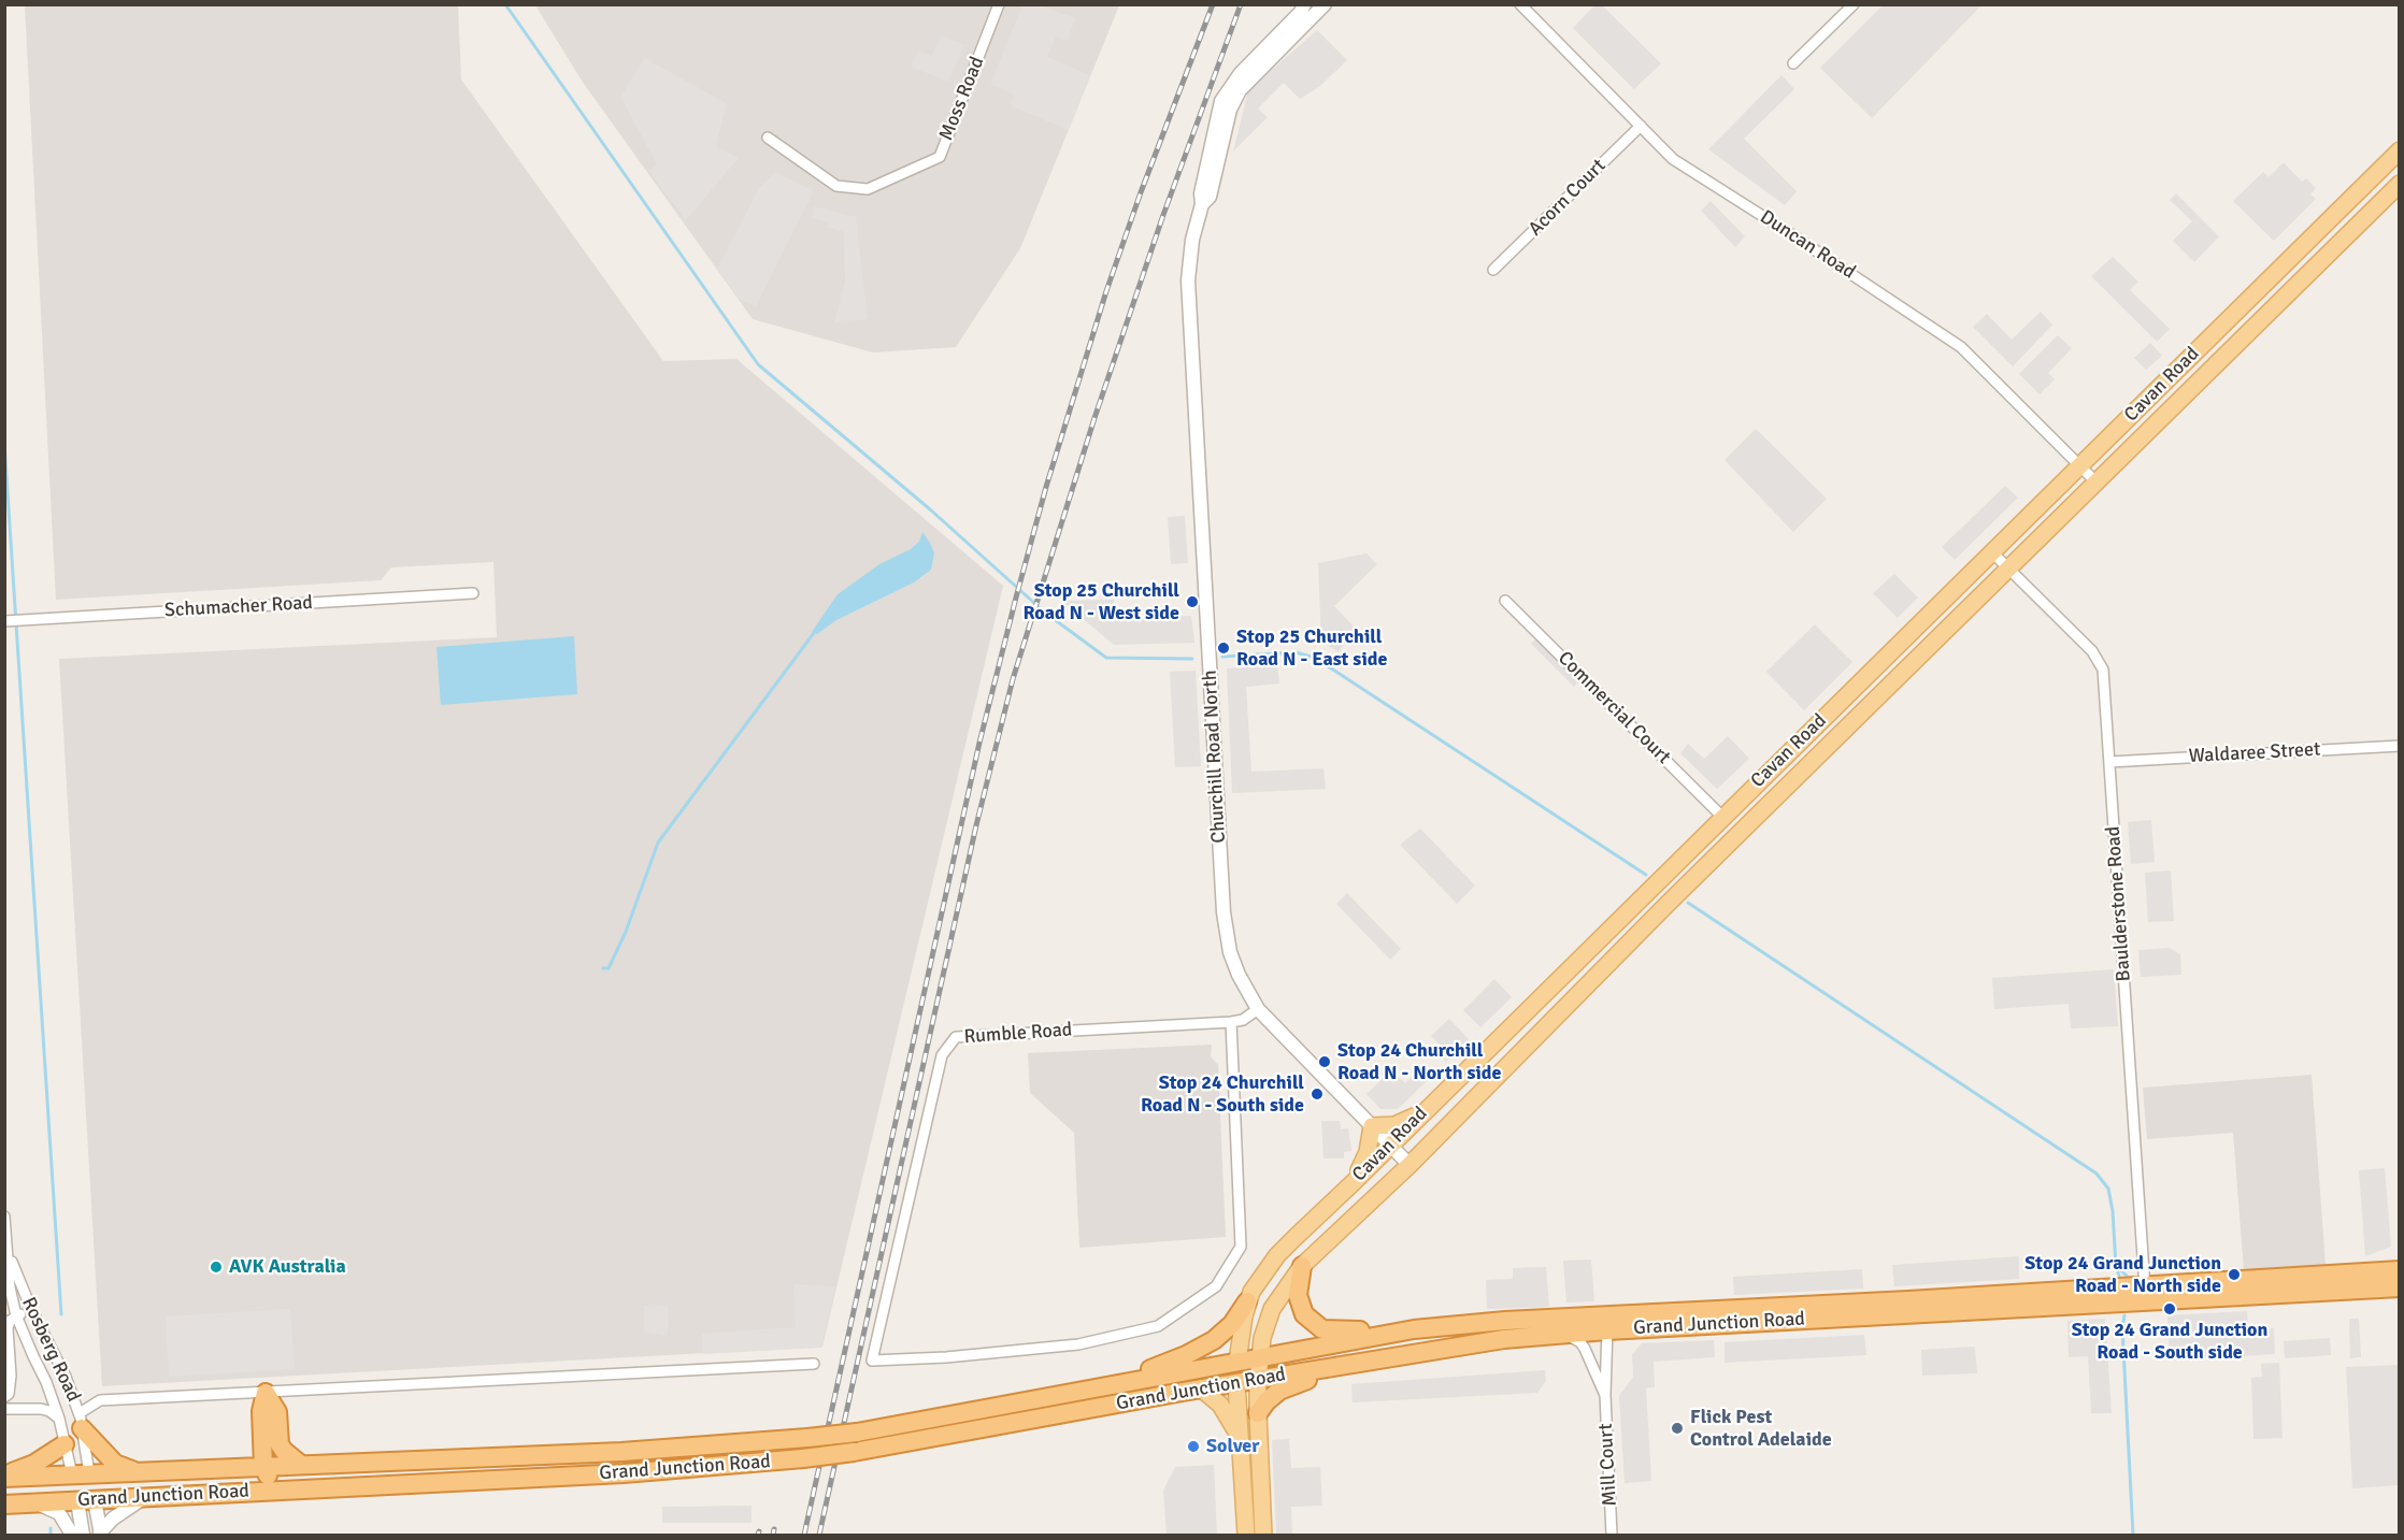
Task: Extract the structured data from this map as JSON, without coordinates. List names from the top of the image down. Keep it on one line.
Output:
{"streets":{"highway":["Cavan Road","Grand Junction Road"],"street":["Moss Road","Acorn Court","Duncan Road","Schumacher Road","Commercial Court","Waldaree Street","Churchill Road North","Baulderstone Road","Rumble Road","Rosberg Road","Mill Court"]},"crossings":[["Acorn Court","Duncan Road"],["Duncan Road","Cavan Road"],["Cavan Road","Commercial Court"],["Cavan Road","Churchill Road North"],["Cavan Road","Baulderstone Road"],["Cavan Road","Grand Junction Road"],["Waldaree Street","Baulderstone Road"],["Churchill Road North","Rumble Road"],["Baulderstone Road","Grand Junction Road"],["Grand Junction Road","Rosberg Road"],["Grand Junction Road","Mill Court"]],"places":["Stop 25 Churchill Road N - West side","Stop 25 Churchill Road N - East side","Stop 24 Churchill Road N - North side","Stop 24 Churchill Road N - South side","AVK Australia","Stop 24 Grand Junction Road - North side","Stop 24 Grand Junction Road - South side","Flick Pest Control Adelaide","Solver"]}
